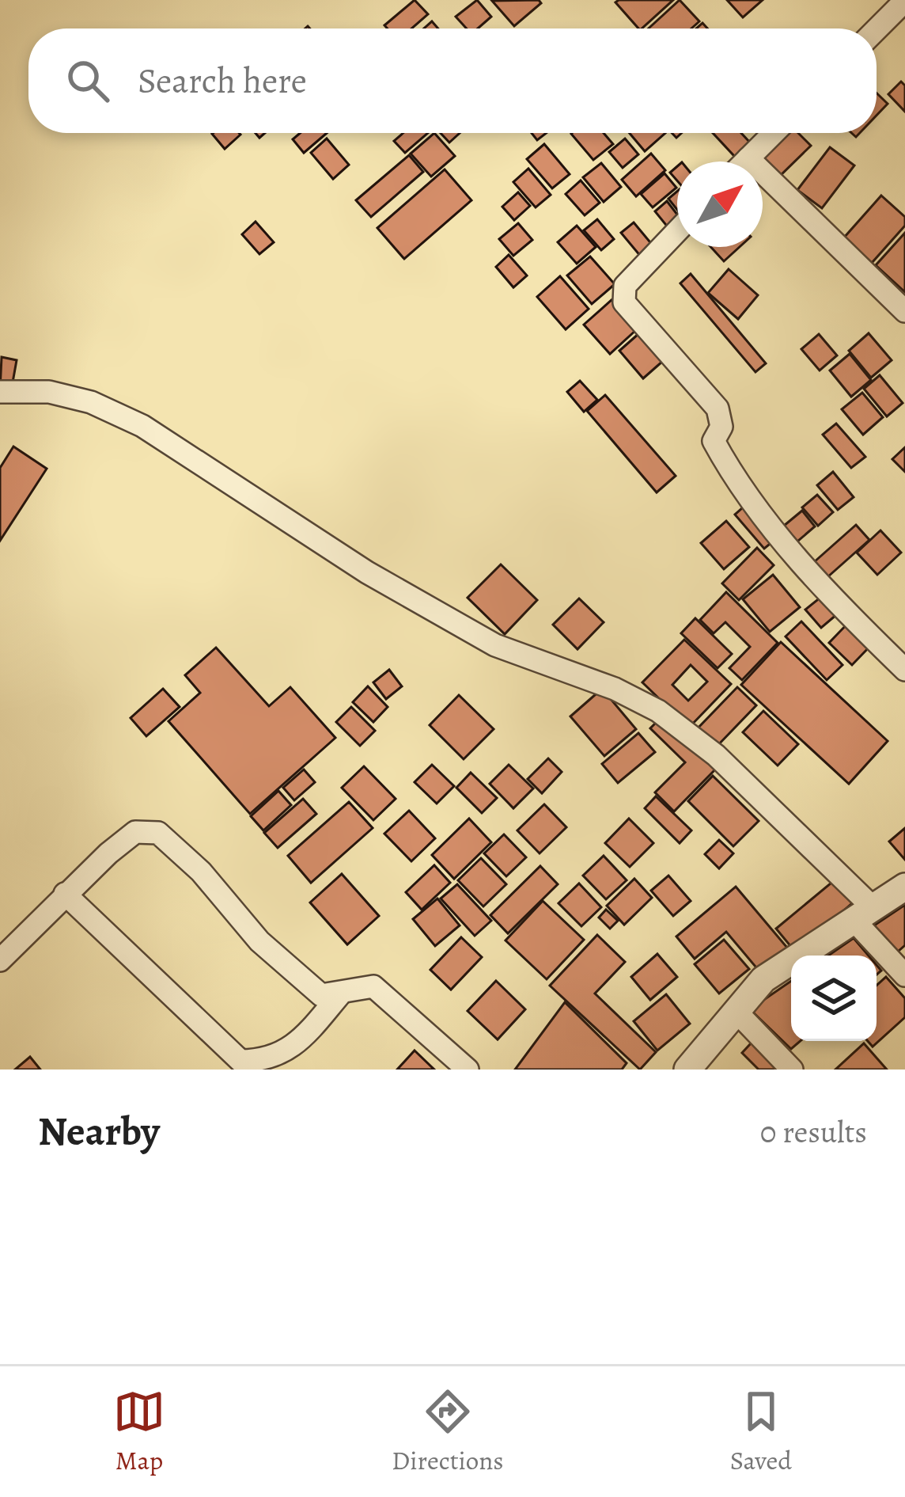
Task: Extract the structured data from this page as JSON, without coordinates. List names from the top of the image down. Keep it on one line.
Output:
{"north":"top right","page":{"search":"Search here","heading":["Nearby","0 results"],"nav":["Map","Directions","Saved"]}}
